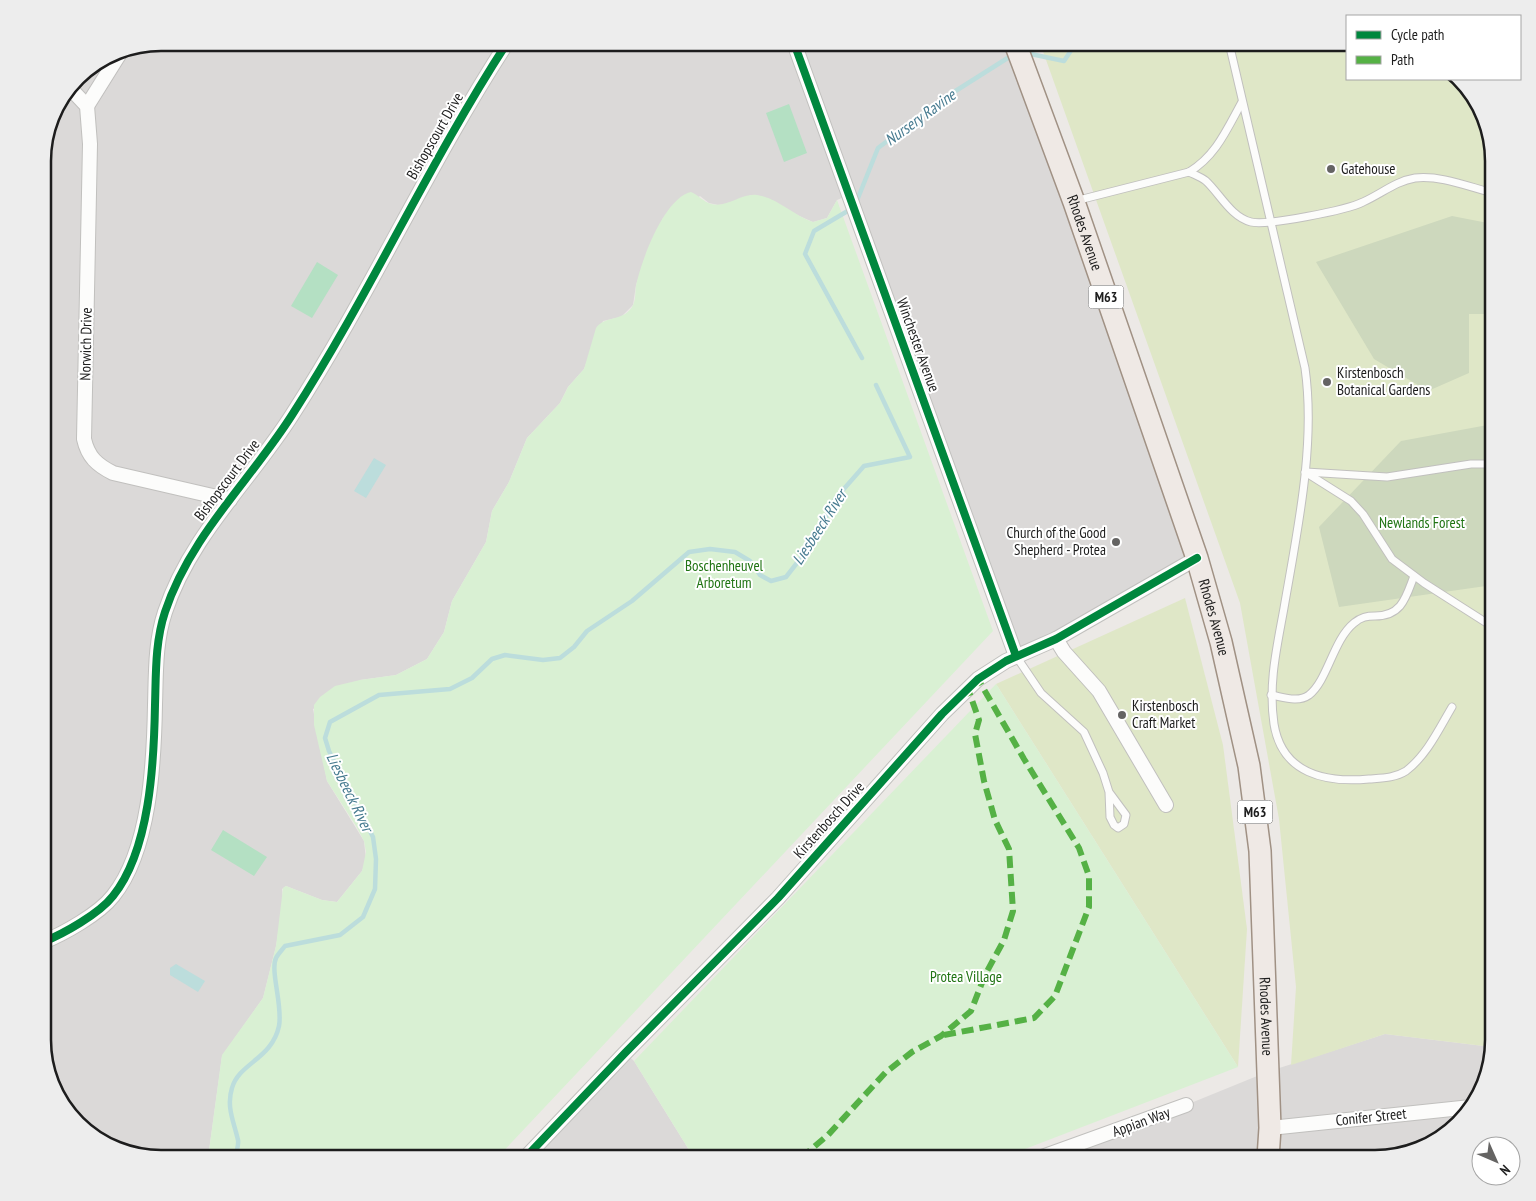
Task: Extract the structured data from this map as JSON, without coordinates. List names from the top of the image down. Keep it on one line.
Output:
{"streets":{"main road":["Rhodes Avenue","M63"],"street":["Bishopscourt Drive","Norwich Drive","Winchester Avenue","Kirstenbosch Drive","Conifer Street","Appian Way"]},"crossings":[["Bishopscourt Drive","Norwich Drive"],["Rhodes Avenue","Kirstenbosch Drive"],["Rhodes Avenue","Conifer Street"],["Winchester Avenue","Kirstenbosch Drive"]],"water":["Nursery Ravine","Liesbeeck River"],"parks":["Newlands Forest","Boschenheuvel Arboretum","Protea Village"],"places":["Gatehouse","Kirstenbosch Botanical Gardens","Church of the Good Shepherd - Protea","Kirstenbosch Craft Market"],"legend":["Cycle path","Path"],"north":"bottom right"}
